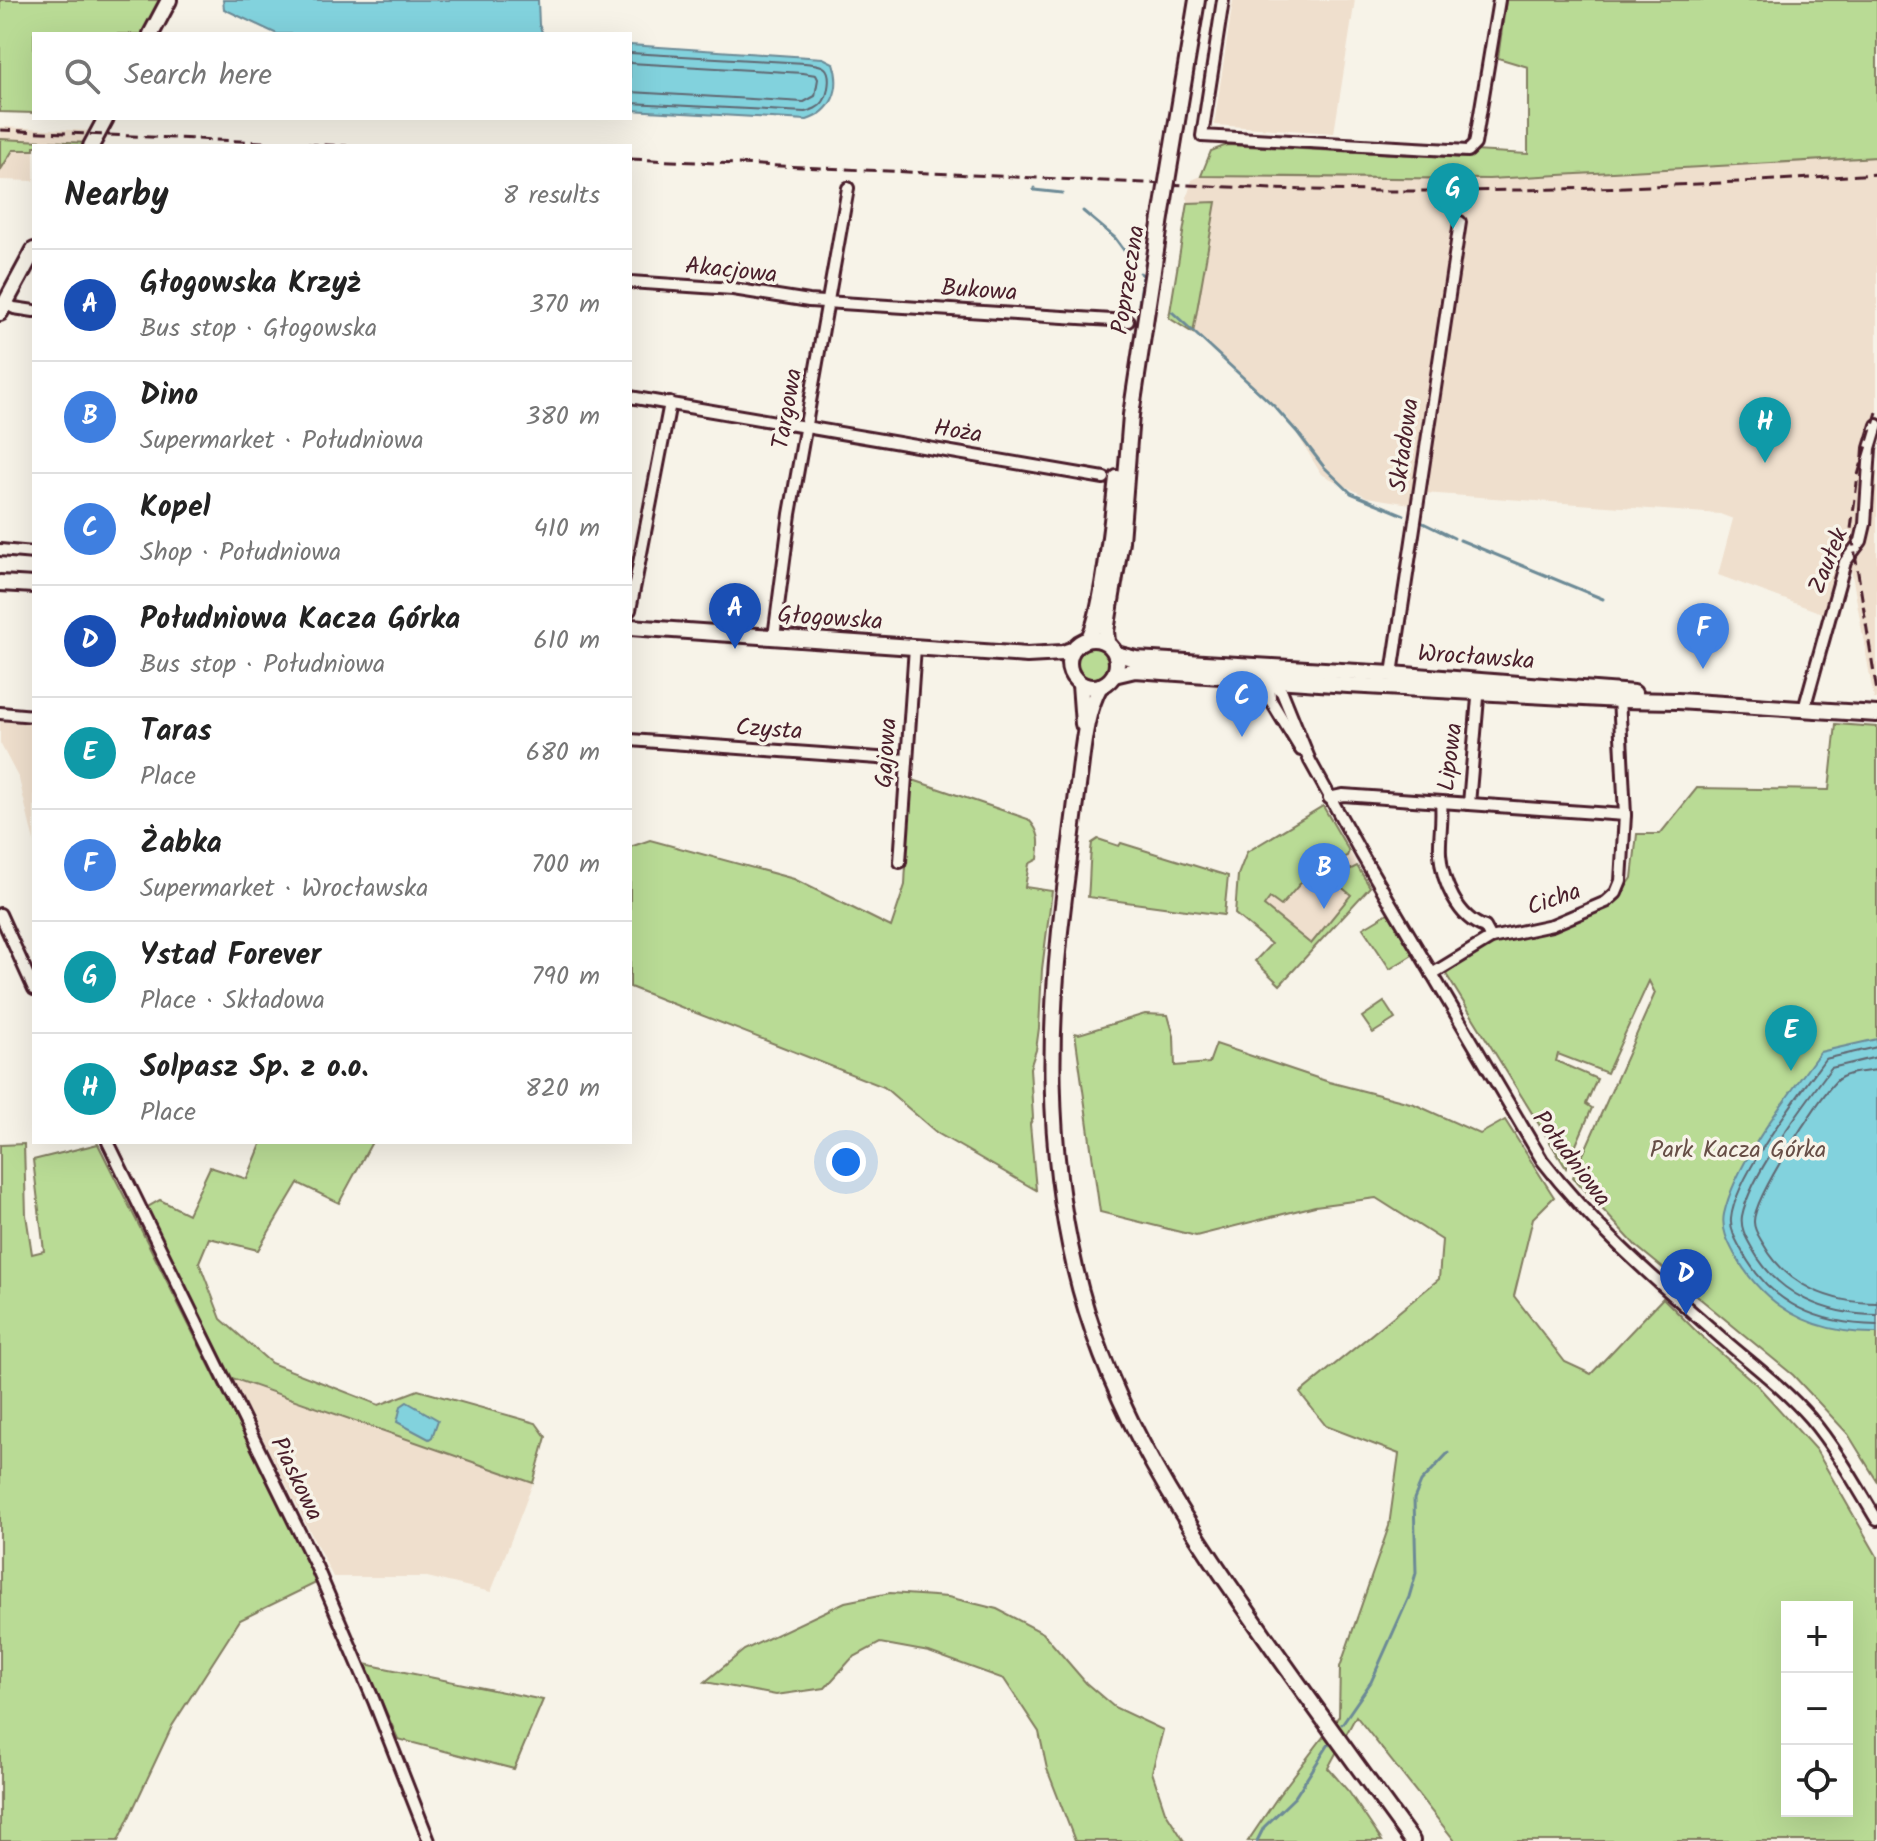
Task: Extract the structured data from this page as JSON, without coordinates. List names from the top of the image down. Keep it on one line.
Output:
{"streets":{"main road":["Poprzeczna","Głogowska","Wrocławska"],"street":["Akacjowa","Bukowa","Targowa","Hoża","Składowa","Zaułek","Czysta","Gajowa","Lipowa","Cicha","Południowa","Piaskowa"]},"crossings":[["Akacjowa","Bukowa"],["Akacjowa","Targowa"],["Poprzeczna","Głogowska"],["Bukowa","Targowa"],["Targowa","Hoża"],["Targowa","Głogowska"],["Składowa","Wrocławska"],["Zaułek","Wrocławska"],["Głogowska","Gajowa"],["Wrocławska","Lipowa"],["Wrocławska","Cicha"],["Wrocławska","Południowa"],["Czysta","Gajowa"],["Lipowa","Cicha"],["Lipowa","Południowa"],["Cicha","Południowa"]],"parks":["Park Kacza Górka"],"page":{"search":"Search here","heading":["Nearby","8 results"],"pins":["G","H","A","F","C","B","E","D"],"list":[{"mark":"A","name":"Głogowska Krzyż","note":"Bus stop · Głogowska","value":"370 m"},{"mark":"B","name":"Dino","note":"Supermarket · Południowa","value":"380 m"},{"mark":"C","name":"Kopel","note":"Shop · Południowa","value":"410 m"},{"mark":"D","name":"Południowa Kacza Górka","note":"Bus stop · Południowa","value":"610 m"},{"mark":"E","name":"Taras","note":"Place","value":"680 m"},{"mark":"F","name":"Żabka","note":"Supermarket · Wrocławska","value":"700 m"},{"mark":"G","name":"Ystad Forever","note":"Place · Składowa","value":"790 m"},{"mark":"H","name":"Solpasz Sp. z o.o.","note":"Place","value":"820 m"}],"map_buttons":["+","−"]}}
